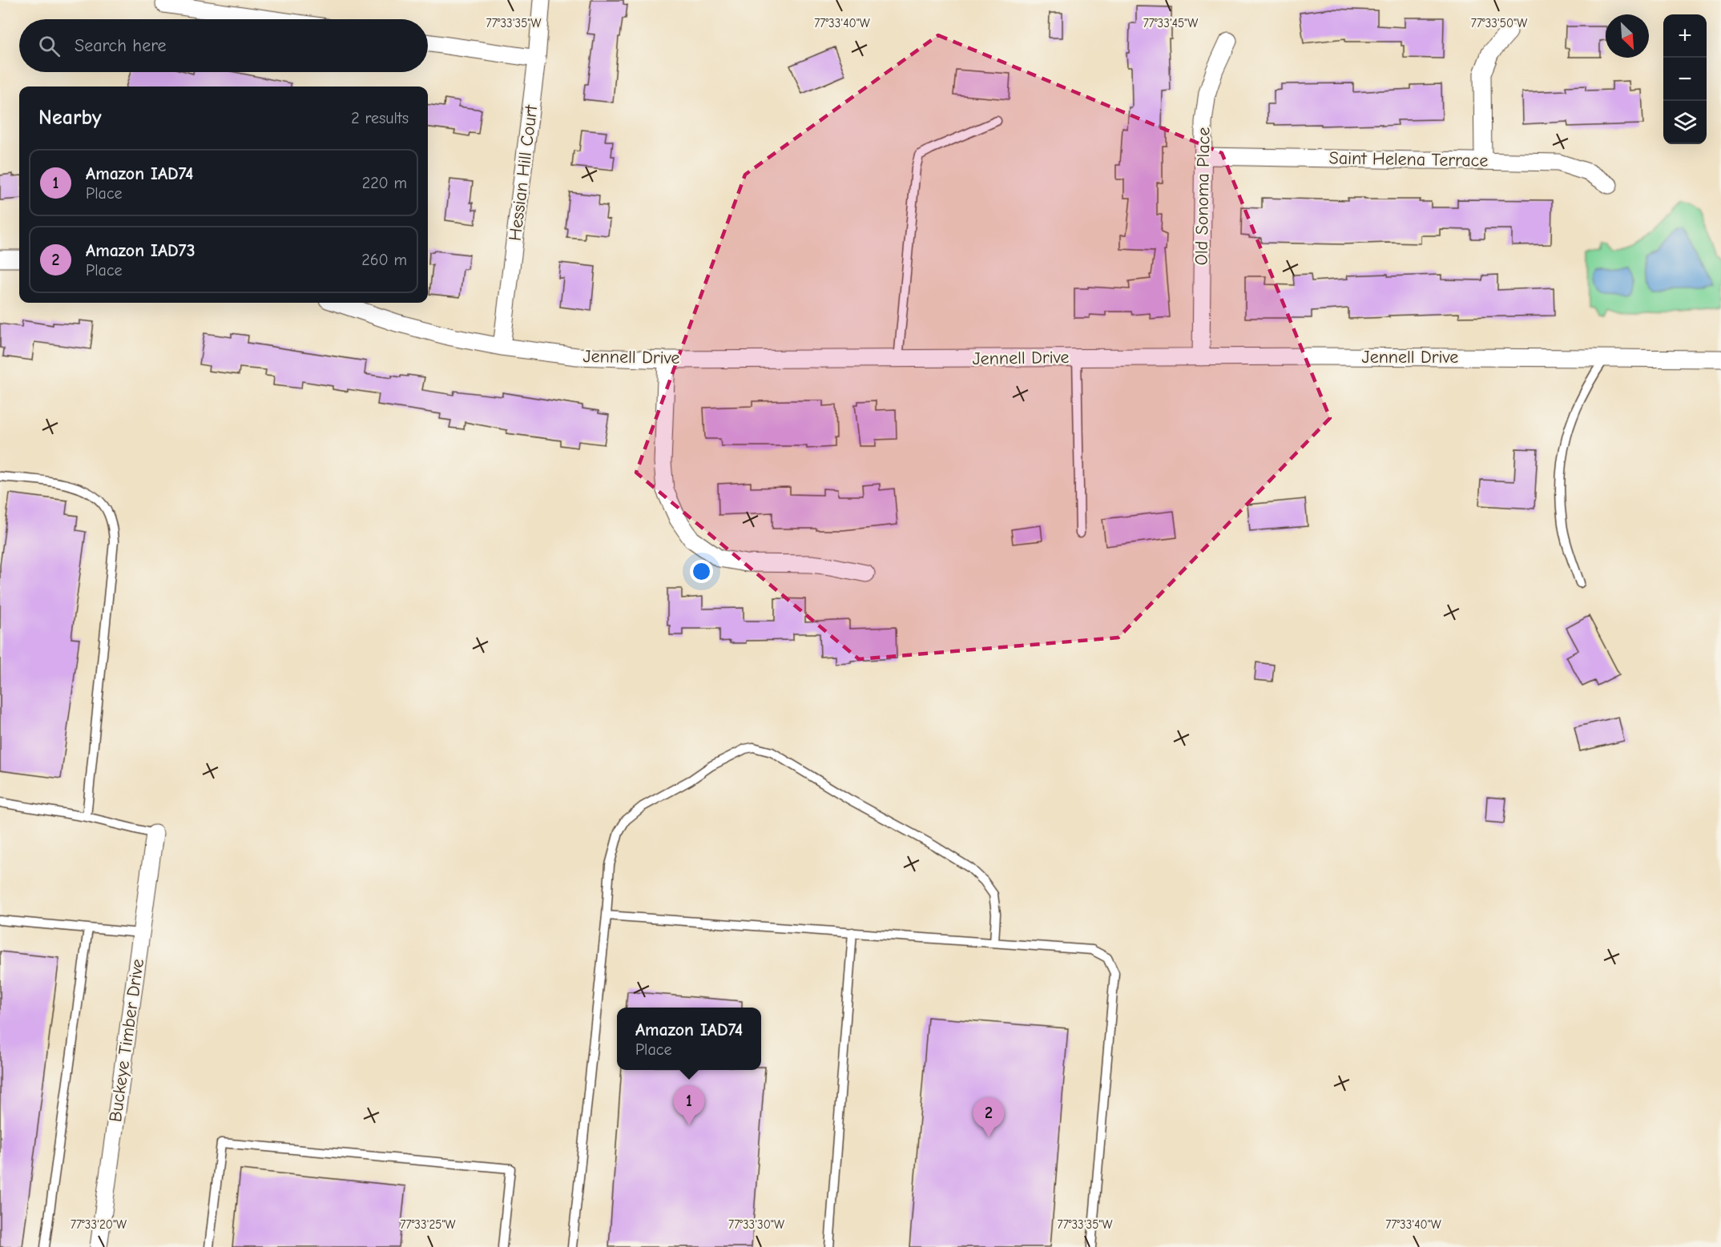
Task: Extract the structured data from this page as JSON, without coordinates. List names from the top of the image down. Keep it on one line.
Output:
{"streets":{"street":["Saint Helena Terrace","Hessian Hill Court","Old Sonoma Place","Jennell Drive","Buckeye Timber Drive"]},"crossings":[["Saint Helena Terrace","Old Sonoma Place"],["Hessian Hill Court","Jennell Drive"],["Old Sonoma Place","Jennell Drive"]],"north":"bottom right","page":{"map_buttons":["+","−"],"search":"Search here","heading":["Nearby","2 results"],"list":[{"mark":"1","name":"Amazon IAD74","note":"Place","value":"220 m"},{"mark":"2","name":"Amazon IAD73","note":"Place","value":"260 m"}],"popup":["Amazon IAD74","Place"],"pins":["1","2"]},"coordinates":["77°33'35\"W","77°33'40\"W","77°33'45\"W","77°33'50\"W","77°33'20\"W","77°33'25\"W","77°33'30\"W"]}
